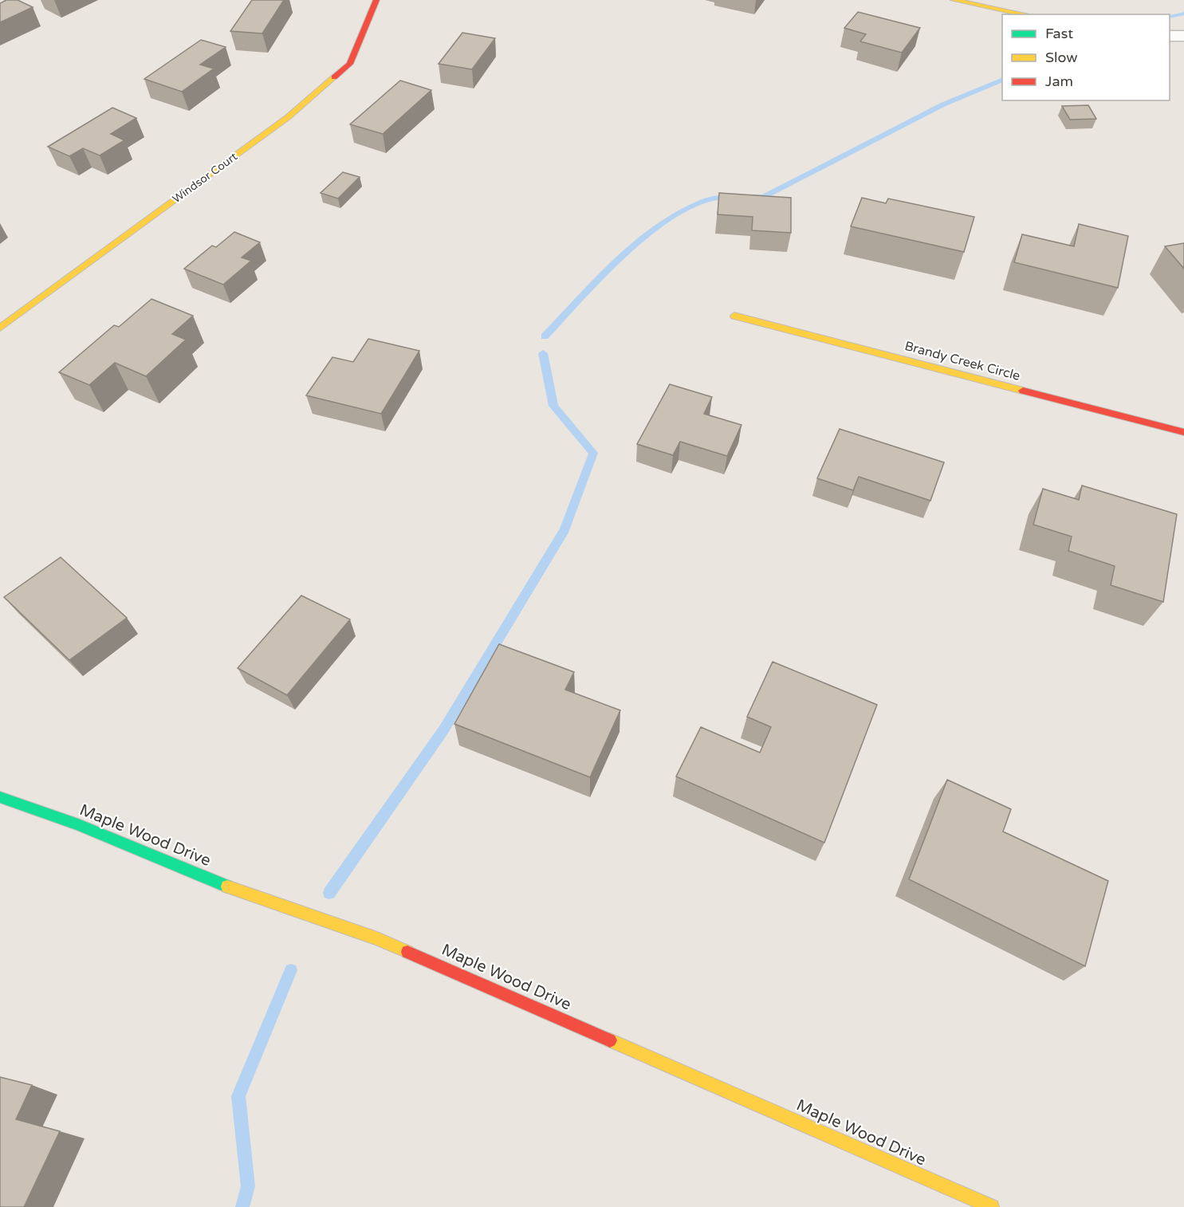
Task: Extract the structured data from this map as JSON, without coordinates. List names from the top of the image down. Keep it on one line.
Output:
{"streets":{"street":["Windsor Court","Brandy Creek Circle","Maple Wood Drive"]},"legend":["Fast","Slow","Jam"]}
